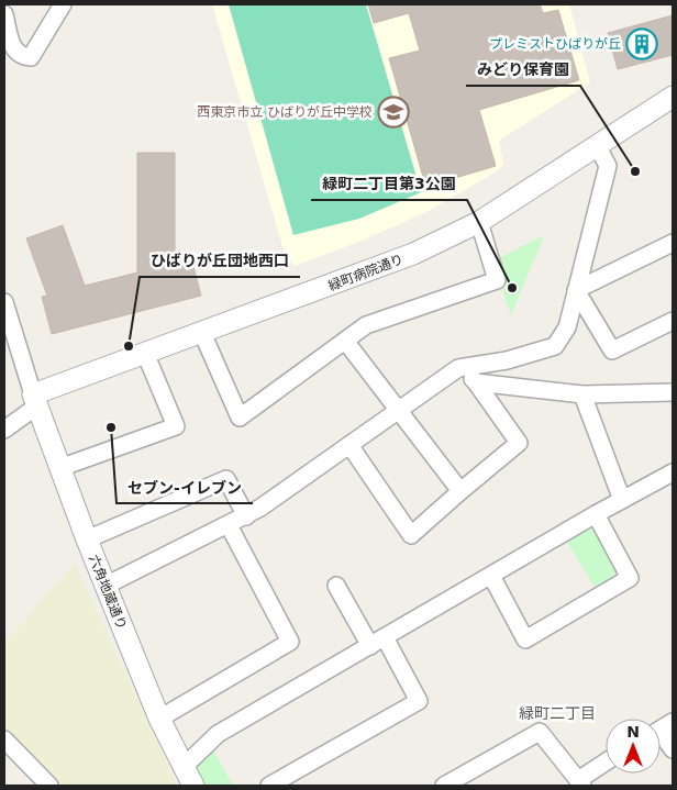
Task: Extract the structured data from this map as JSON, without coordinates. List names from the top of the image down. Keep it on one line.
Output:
{"streets":{"street":["緑町病院通り","六角地蔵通り"]},"crossings":[["緑町病院通り","六角地蔵通り"]],"districts":["緑町二丁目"],"places":{"building":["プレミストひばりが丘"],"school or university":["西東京市立 ひばりが丘中学校"],"other":["みどり保育園","緑町二丁目第3公園","ひばりが丘団地西口","セブン-イレブン"]},"north":"top"}
